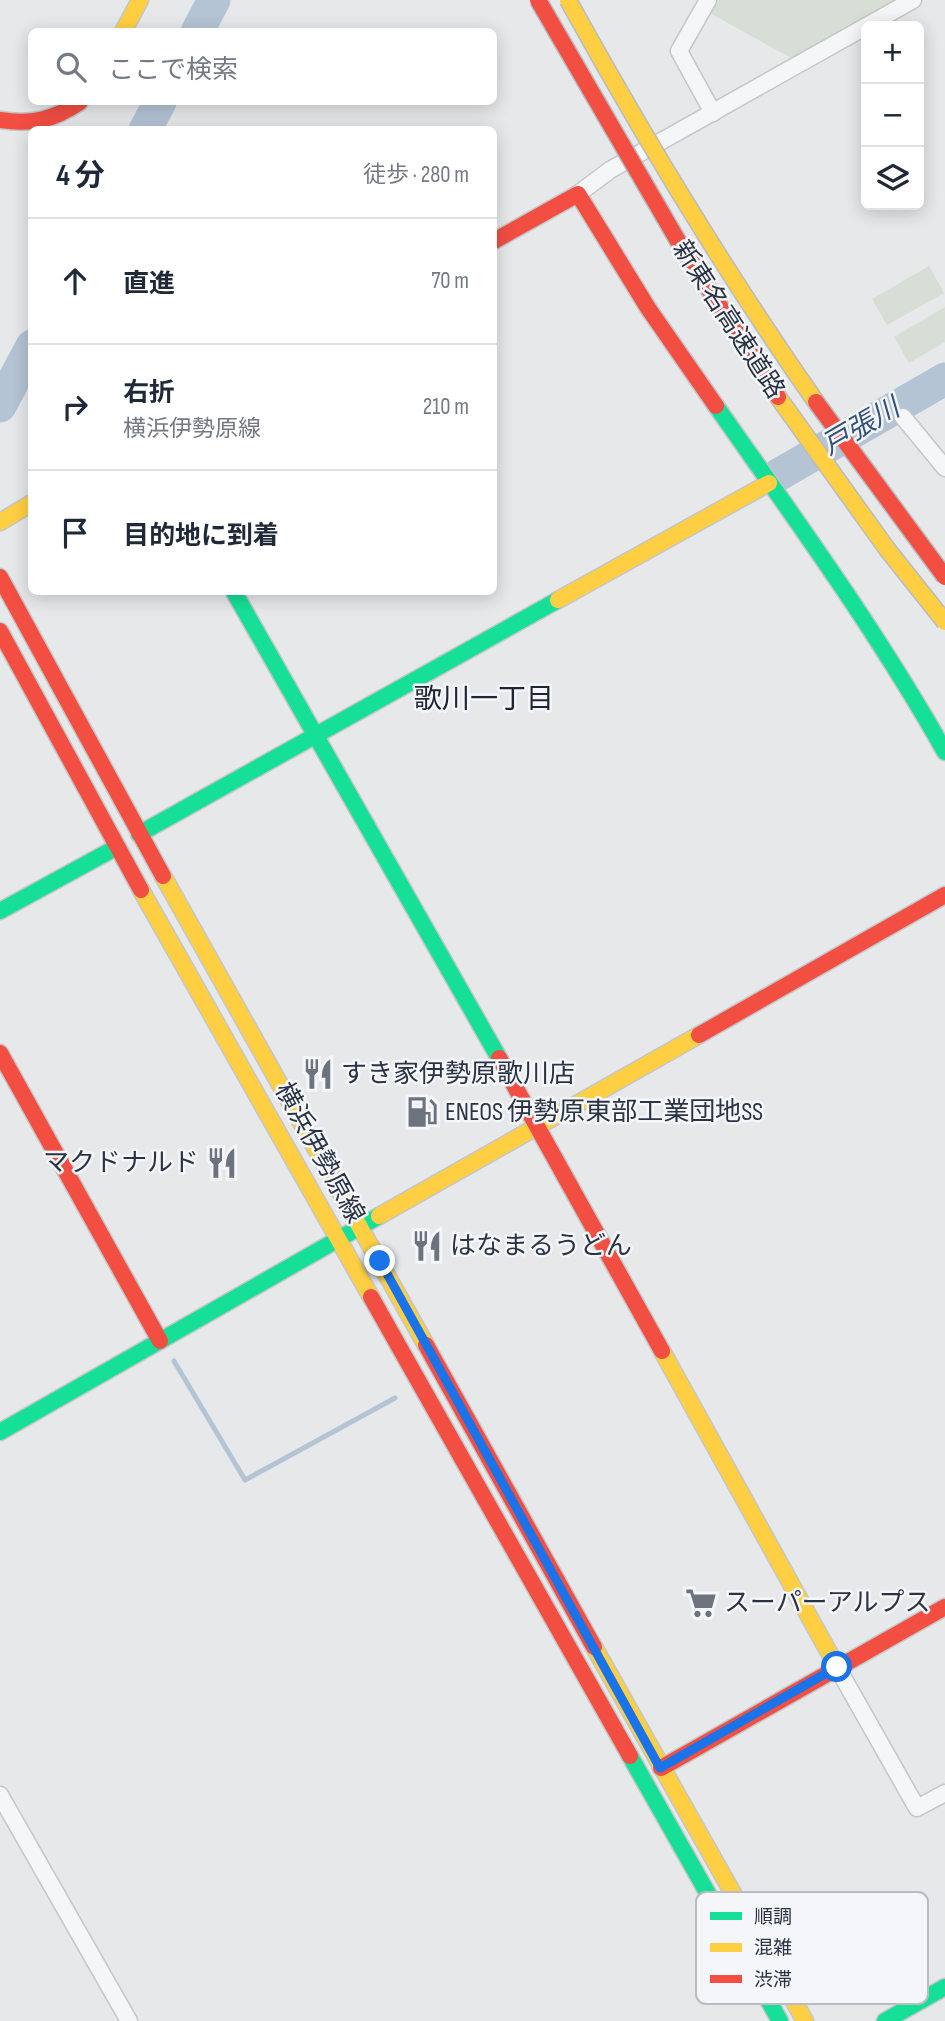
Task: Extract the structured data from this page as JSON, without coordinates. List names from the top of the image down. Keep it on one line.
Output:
{"streets":{"main road":["新東名高速道路","横浜伊勢原線"]},"districts":["歌川一丁目"],"water":["戸張川"],"places":{"restaurant":["すき家伊勢原歌川店","マクドナルド","はなまるうどん"],"fuel station":["ENEOS 伊勢原東部工業団地SS"],"supermarket":["スーパーアルプス"]},"legend":["順調","混雑","渋滞"],"page":{"map_buttons":["+","−"],"search":"ここで検索","heading":["4 分","徒歩 · 280 m"],"list":[["直進","70 m"],["右折","横浜伊勢原線","210 m"],"目的地に到着"]}}
